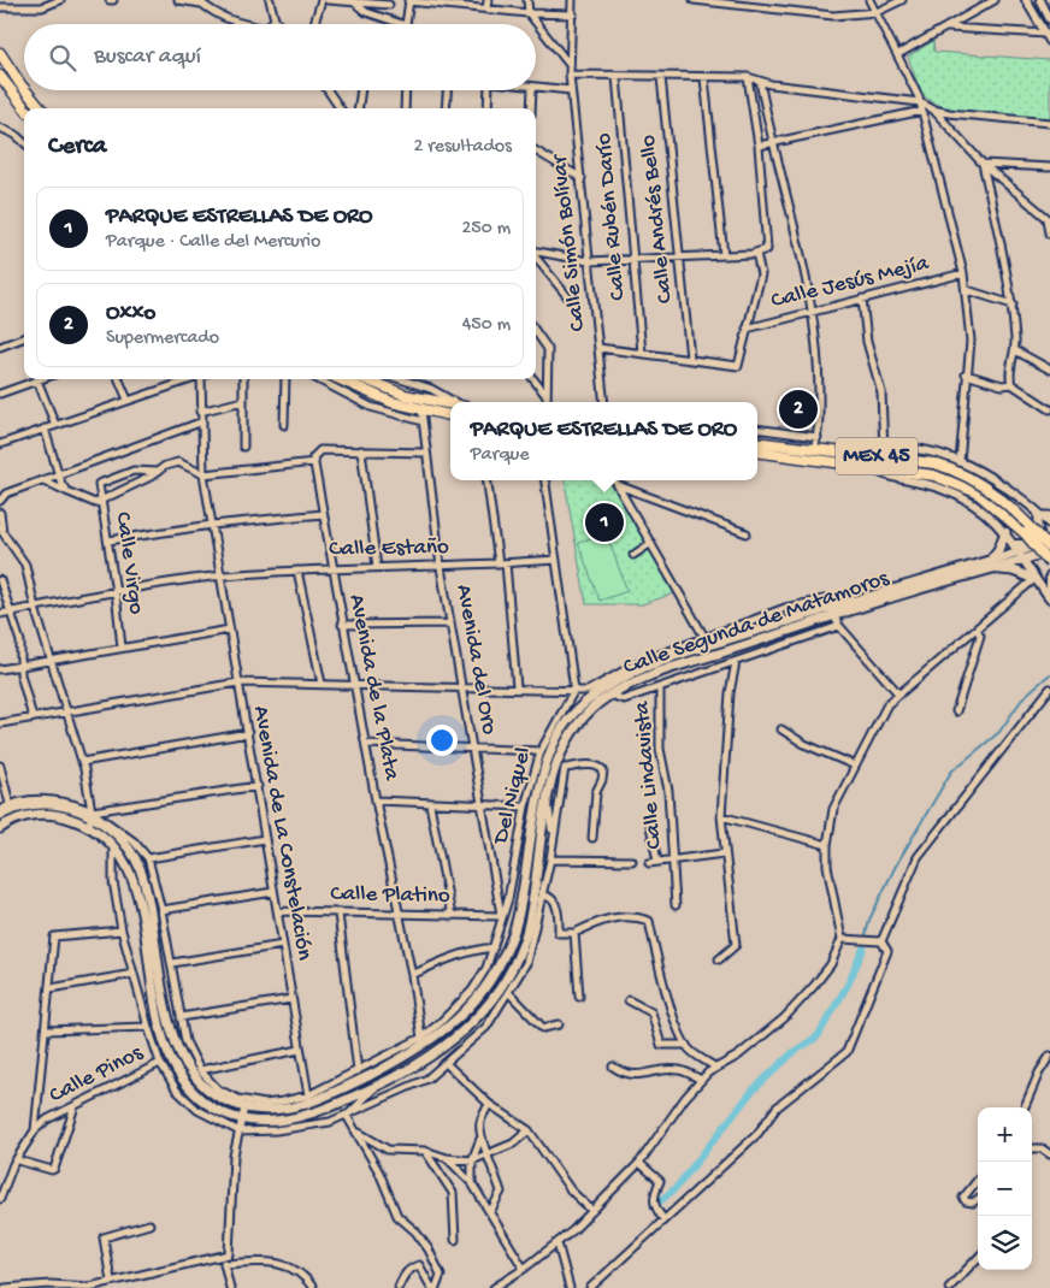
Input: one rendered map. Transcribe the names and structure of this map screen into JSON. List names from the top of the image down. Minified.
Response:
{"streets":{"main road":["MEX 45","Calle Segunda de Matamoros"],"street":["Calle Rubén Darío","Calle Andrés Bello","Calle Simón Bolívar","Calle Jesús Mejía","Calle Estaño","Calle Virgo","Avenida del Oro","Avenida de la Plata","Calle Lindavista","Del Niquel","Avenida de La Constelación","Calle Platino","Calle Pinos"]},"crossings":[["Calle Estaño","Calle Virgo"],["Calle Estaño","Avenida del Oro"],["Calle Estaño","Avenida de la Plata"],["Calle Estaño","Avenida de La Constelación"],["Avenida del Oro","Del Niquel"],["Avenida del Oro","Calle Platino"],["Avenida de la Plata","Del Niquel"],["Avenida de la Plata","Calle Platino"],["Del Niquel","Avenida de La Constelación"],["Del Niquel","Calle Platino"],["Avenida de La Constelación","Calle Platino"]],"page":{"search":"Buscar aquí","heading":["Cerca","2 resultados"],"list":[{"mark":"1","name":"PARQUE ESTRELLAS DE ORO","note":"Parque · Calle del Mercurio","value":"250 m"},{"mark":"2","name":"Oxxo","note":"Supermercado","value":"450 m"}],"pins":["2","1"],"popup":["PARQUE ESTRELLAS DE ORO","Parque"],"map_buttons":["+","−"]}}
